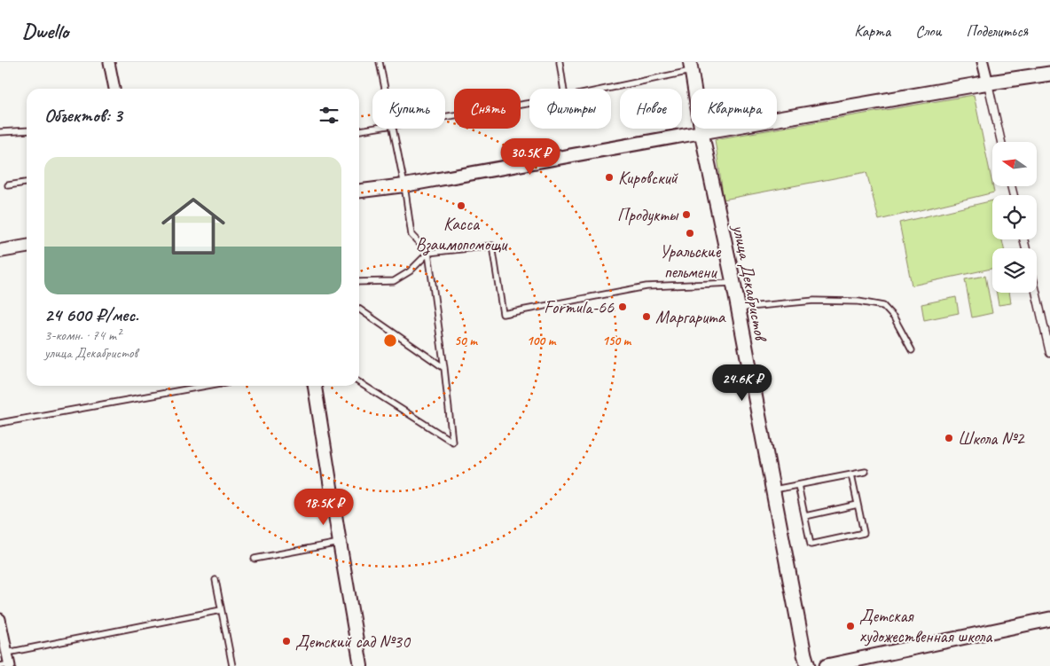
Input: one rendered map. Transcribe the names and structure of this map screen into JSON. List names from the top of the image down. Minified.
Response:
{"streets":{"main road":["улица Декабристов"]},"places":["Кировский","Касса Взаимопомощи","Продукты","Уральские пельмени","Formula-66","Маргарита","Школа №2","Детская художественная школа","Детский сад №30"],"north":"left","page":{"header":"Dwello","nav":["Карта","Слои","Поделиться"],"chip":["Купить","Снять","Фильтры","Новое","Квартира"],"heading":"Объектов: 3","price":["30.5K ₽","24.6K ₽","18.5K ₽"],"list":[{"name":"24 600 ₽/мес.","note":"3-комн. · 74 m² · улица Декабристов"}]},"rings":["50 m","100 m","150 m"]}
